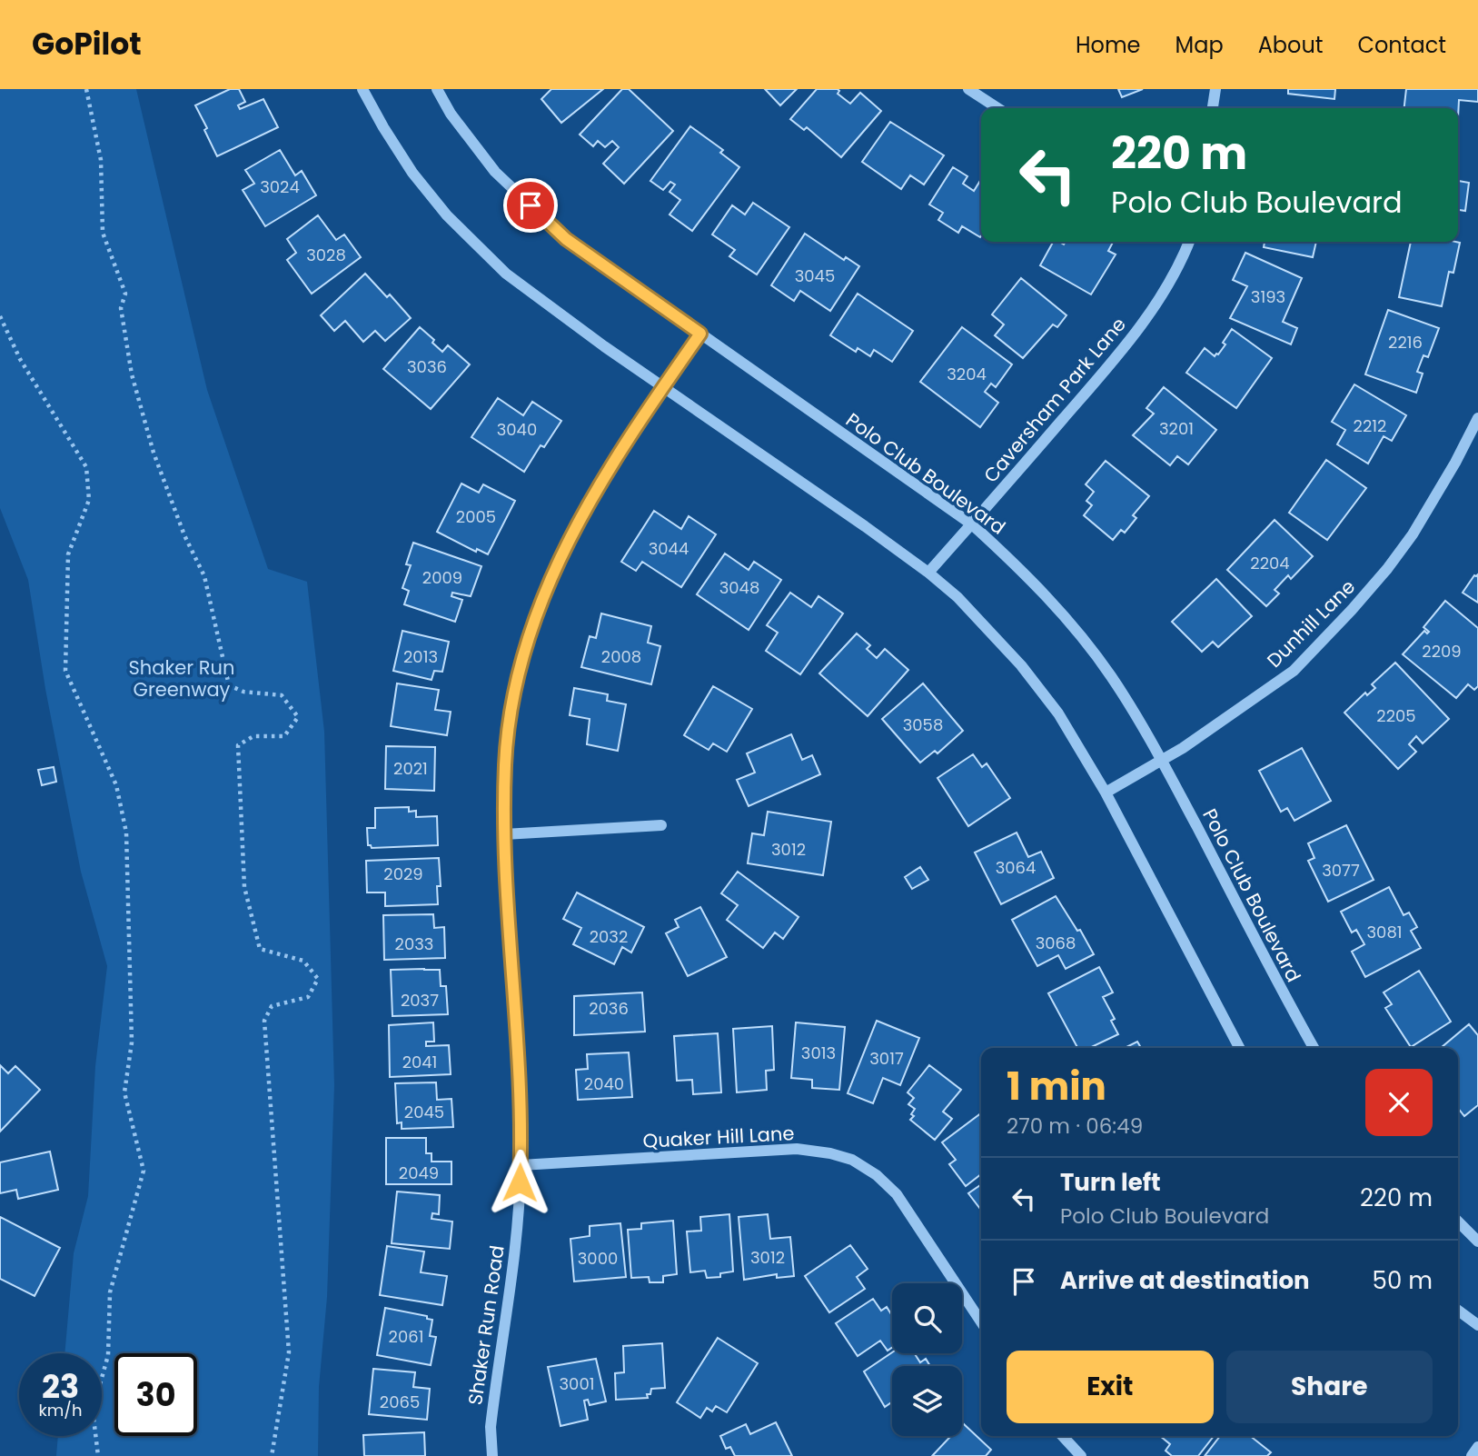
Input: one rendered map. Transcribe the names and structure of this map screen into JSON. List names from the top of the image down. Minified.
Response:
{"streets":{"street":["Caversham Park Lane","Polo Club Boulevard","Dunhill Lane","Quaker Hill Lane","Shaker Run Road"]},"crossings":[["Caversham Park Lane","Polo Club Boulevard"],["Polo Club Boulevard","Dunhill Lane"],["Polo Club Boulevard","Shaker Run Road"],["Quaker Hill Lane","Shaker Run Road"]],"parks":["Shaker Run Greenway"],"house_numbers":["3024","3028","3045","3193","2216","3036","3204","2212","3201","3040","2005","3044","2204","2009","3048","2209","2013","2008","2205","3058","2021","3012","3064","3077","2029","3081","2032","3068","2033","2037","2036","3013","3017","2041","2040","2045","2049","3012","3000","2061","3001","2065"],"page":{"header":"GoPilot","nav":["Home","Map","About","Contact"],"turn":["220 m","Polo Club Boulevard"],"heading":["1 min","270 m · 06:49"],"list":[{"name":"Turn left","note":"Polo Club Boulevard","value":"220 m"},{"name":"Arrive at destination","value":"50 m"}],"buttons":["Exit","Share"],"speed":"23 km/h","limit":"30"}}
